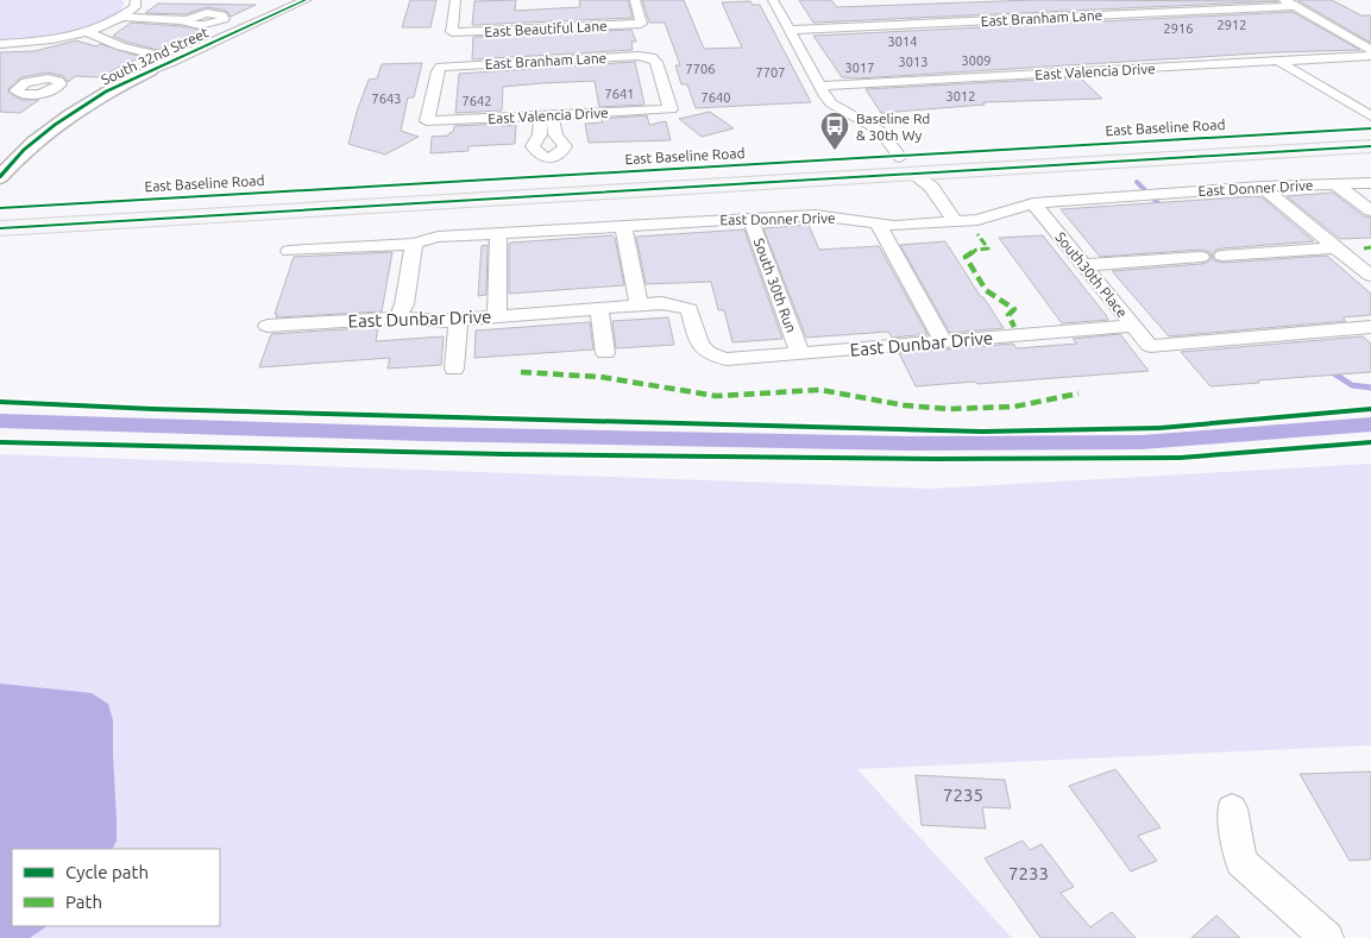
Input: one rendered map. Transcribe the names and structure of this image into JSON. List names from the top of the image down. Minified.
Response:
{"streets":{"main road":["East Baseline Road"],"street":["East Branham Lane","East Beautiful Lane","South 32nd Street","East Valencia Drive","East Donner Drive","South30th Place","South 30th Run","East Dunbar Drive"]},"crossings":[["East Branham Lane","East Valencia Drive"],["East Donner Drive","South30th Place"],["East Donner Drive","South 30th Run"],["South30th Place","East Dunbar Drive"],["South 30th Run","East Dunbar Drive"]],"places":{"bus stop":["Baseline Rd & 30th Wy"]},"house_numbers":["2912","2916","3014","3009","3013","3017","7706","7707","7641","3012","7640","7643","7642","7235","7233"],"legend":["Cycle path","Path"]}
